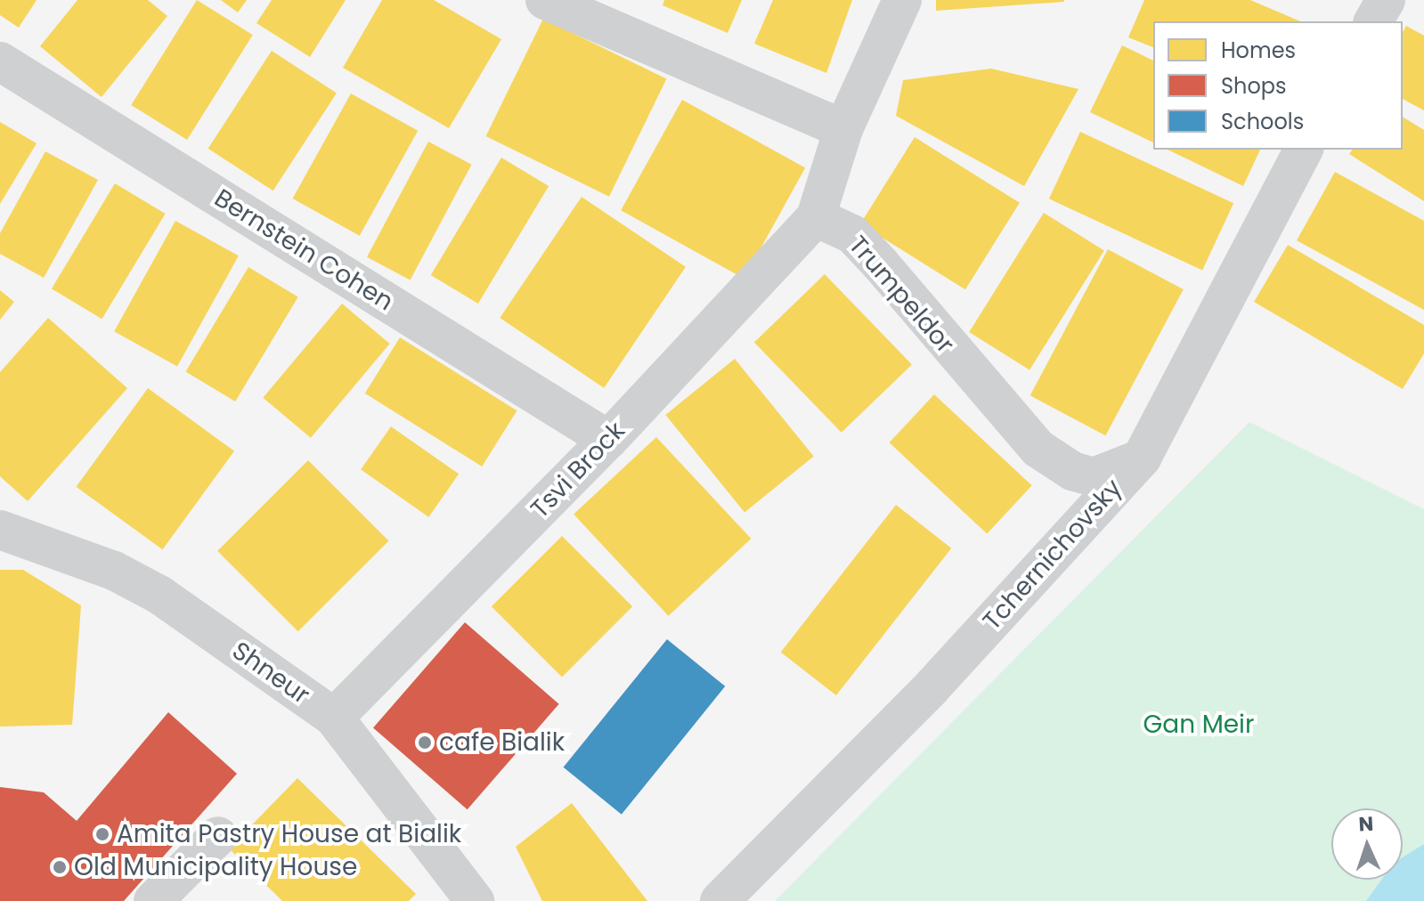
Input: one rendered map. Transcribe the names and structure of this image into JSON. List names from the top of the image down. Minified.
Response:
{"streets":{"street":["Bernstein Cohen","Trumpeldor","Tsvi Brock","Tchernichovsky","Shneur"]},"crossings":[["Bernstein Cohen","Tsvi Brock"],["Trumpeldor","Tsvi Brock"],["Trumpeldor","Tchernichovsky"],["Tsvi Brock","Shneur"]],"parks":["Gan Meir"],"places":["cafe Bialik","Amita Pastry House at Bialik","Old Municipality House"],"legend":["Homes","Shops","Schools"],"north":"top"}
